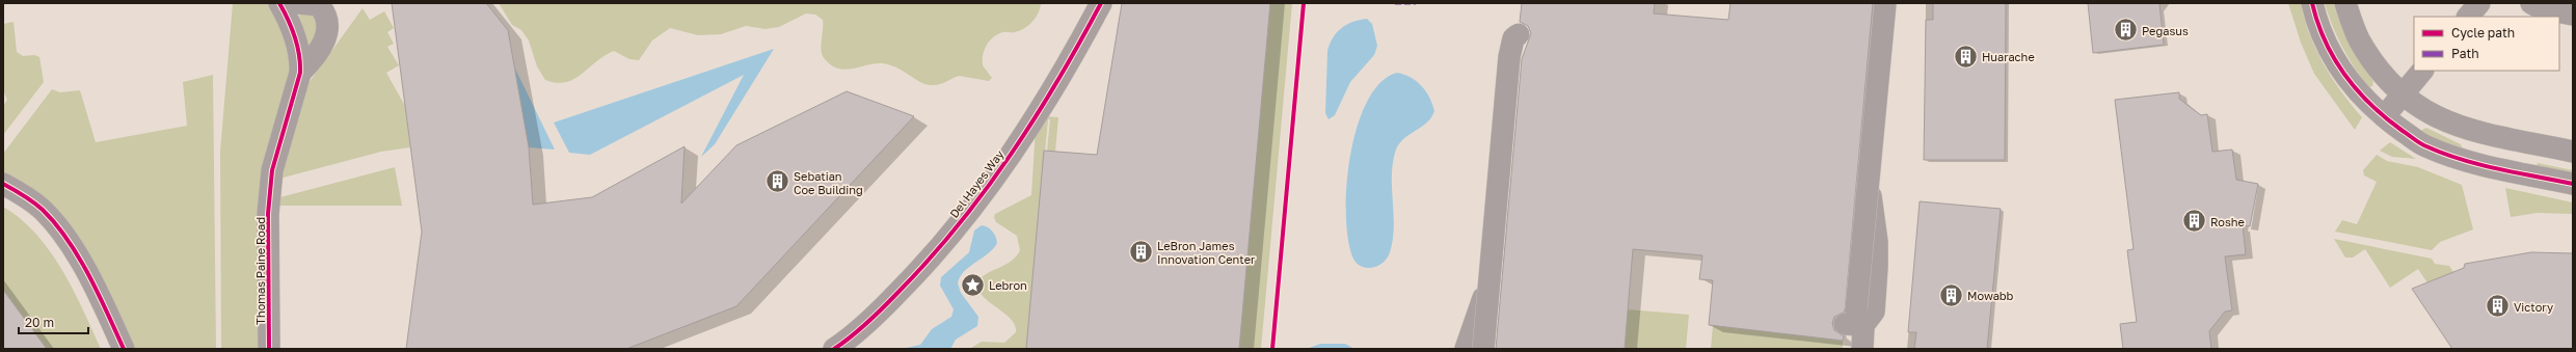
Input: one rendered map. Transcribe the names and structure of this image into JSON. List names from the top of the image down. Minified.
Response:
{"streets":{"street":["Del Hayes Way","Thomas Paine Road"]},"places":{"building":["Pegasus","Huarache","Sebatian Coe Building","Roshe","LeBron James Innovation Center","Mowabb","Victory"],"place":["Lebron"]},"legend":["Cycle path","Path"],"scale_bar":"20 m"}
